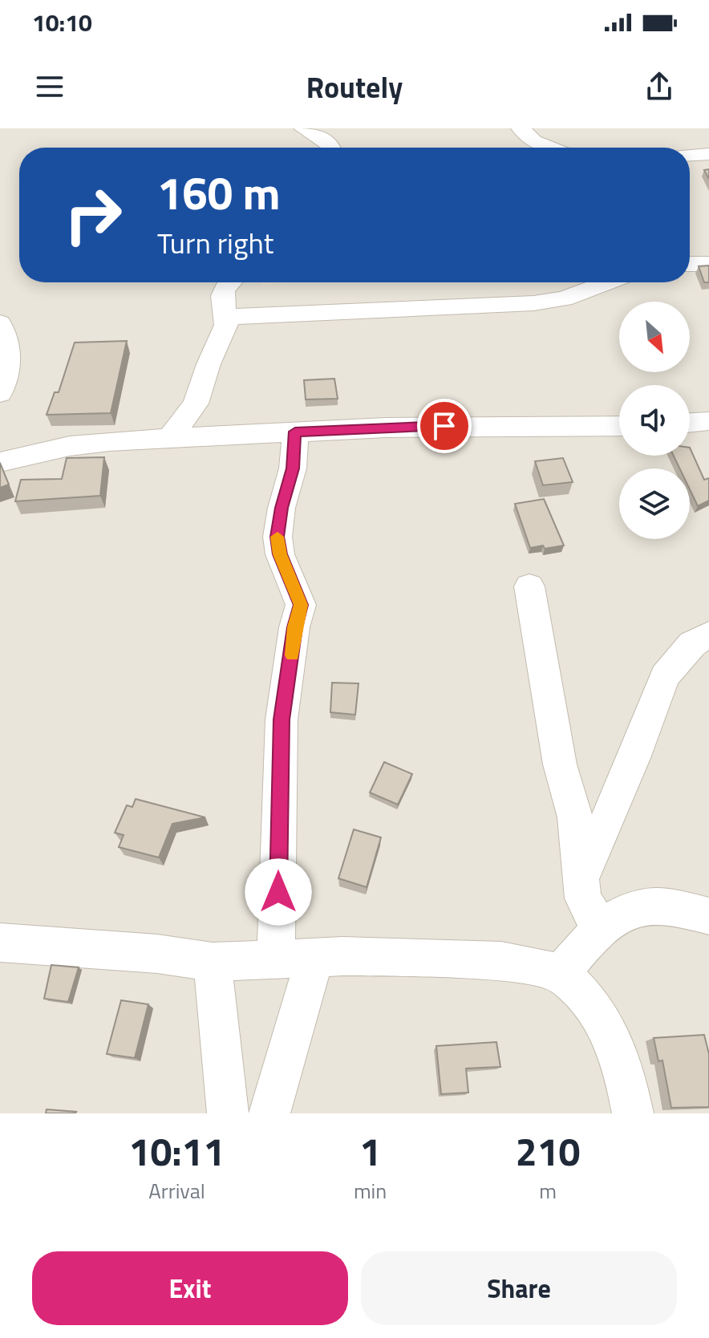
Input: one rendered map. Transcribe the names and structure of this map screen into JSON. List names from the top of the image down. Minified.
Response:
{"north":"bottom right","page":{"status":"10:10","header":"Routely","turn":["160 m","Turn right"],"eta":["10:11","Arrival","1","min","210","m"],"buttons":["Exit","Share"]}}
